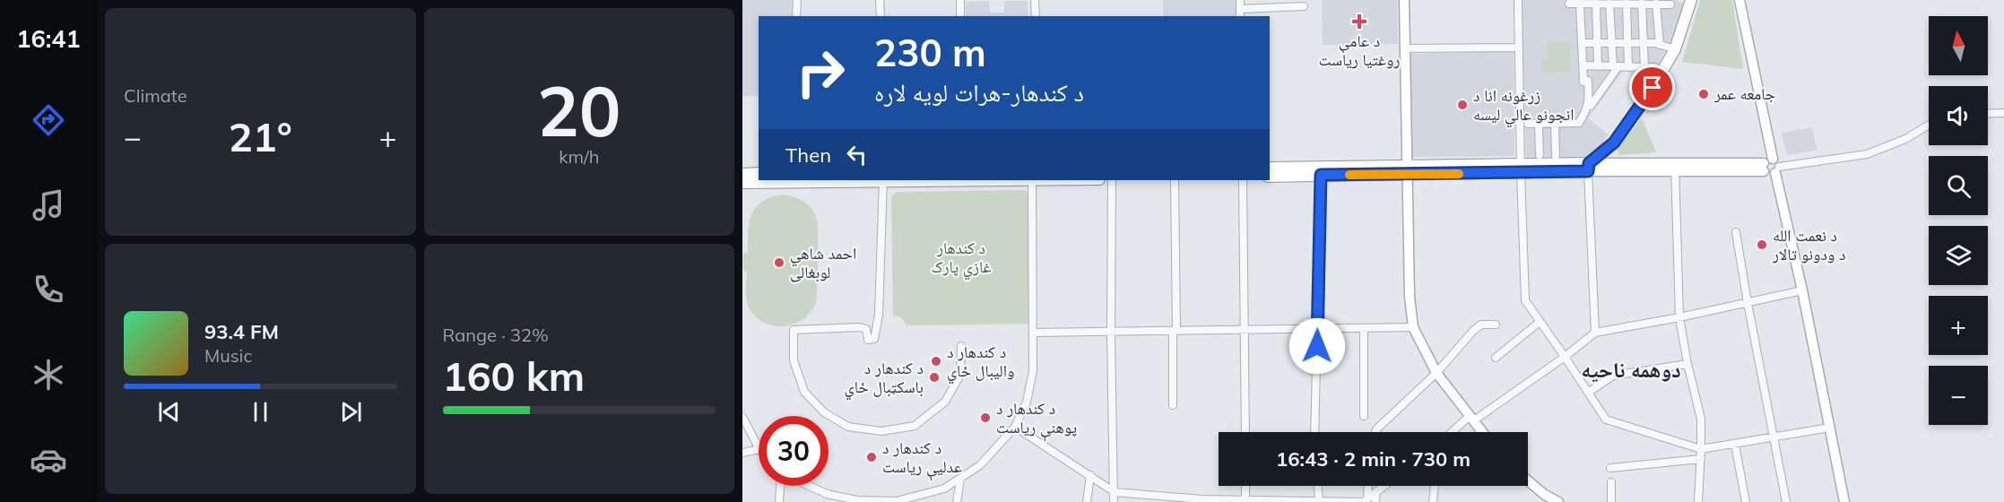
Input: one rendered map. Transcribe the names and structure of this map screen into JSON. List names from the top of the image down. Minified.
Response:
{"districts":["دوهمه ناحیه"],"parks":["د کندهار غازي پارک"],"places":{"health":["د عامې روغتیا ریاست"],"other":["جامعه عمر","زرغونه انا د انجونو عالي لیسه","د نعمت الله د ودونو تالار","احمد شاهي لوبغالی","د کندهار د واليبال ځاي","د کندهار د باسکټبال ځاي","د کندهار د پوهنې رياست","د کندهار د عدلیې رياست"]},"north":"top","page":{"tabs":"16:41","tile":["Climate",["20","km/h"],["Range · 32%","160 km"]],"map_buttons":["+","−"],"turn":["230 m","د کندهار-هرات لويه لاره"],"heat":["−","21°","+"],"then":"Then","song":["93.4 FM","Music"],"limit":"30","trip":"16:43 · 2 min · 730 m"}}
